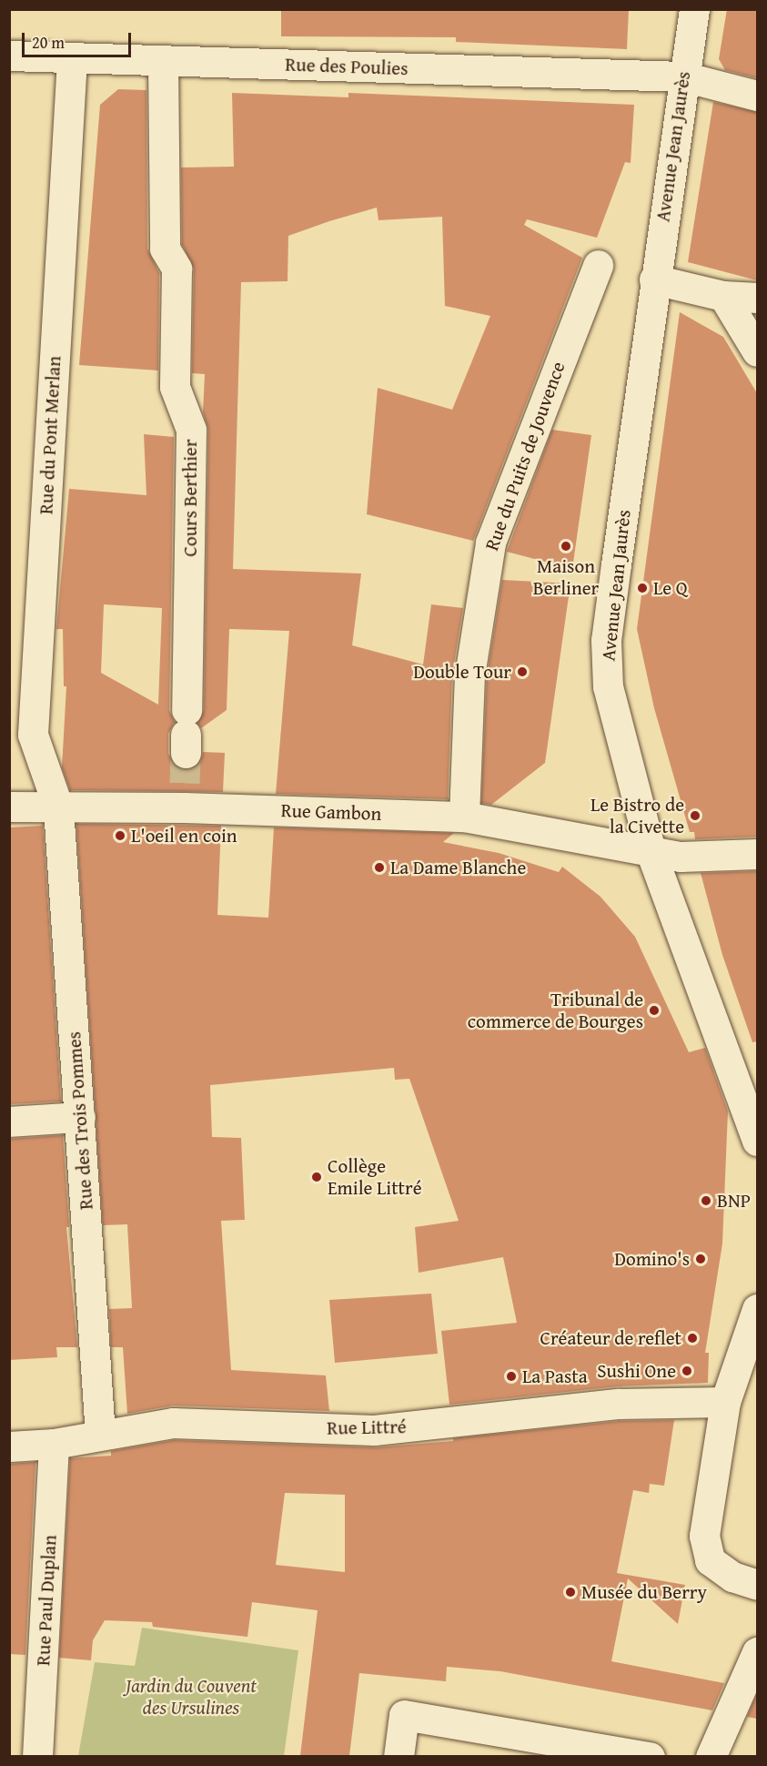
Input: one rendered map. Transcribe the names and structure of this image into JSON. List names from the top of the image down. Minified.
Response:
{"streets":{"street":["Rue des Poulies","Avenue Jean Jaurès","Rue du Pont Merlan","Rue du Puits de Jouvence","Cours Berthier","Rue Gambon","Rue des Trois Pommes","Rue Littré","Rue Paul Duplan"]},"crossings":[["Rue des Poulies","Avenue Jean Jaurès"],["Rue des Poulies","Rue du Pont Merlan"],["Rue des Poulies","Cours Berthier"],["Avenue Jean Jaurès","Rue Gambon"],["Rue du Pont Merlan","Rue Gambon"],["Rue du Pont Merlan","Rue des Trois Pommes"],["Rue du Puits de Jouvence","Rue Gambon"],["Rue Gambon","Rue des Trois Pommes"],["Rue des Trois Pommes","Rue Littré"],["Rue Littré","Rue Paul Duplan"]],"parks":["Jardin du Couvent des Ursulines"],"places":["Maison Berliner","Le Q","Double Tour","Le Bistro de la Civette","L'oeil en coin","La Dame Blanche","Tribunal de commerce de Bourges","Collège Emile Littré","BNP","Domino's","Créateur de reflet","Sushi One","La Pasta","Musée du Berry"],"scale_bar":"20 m"}
